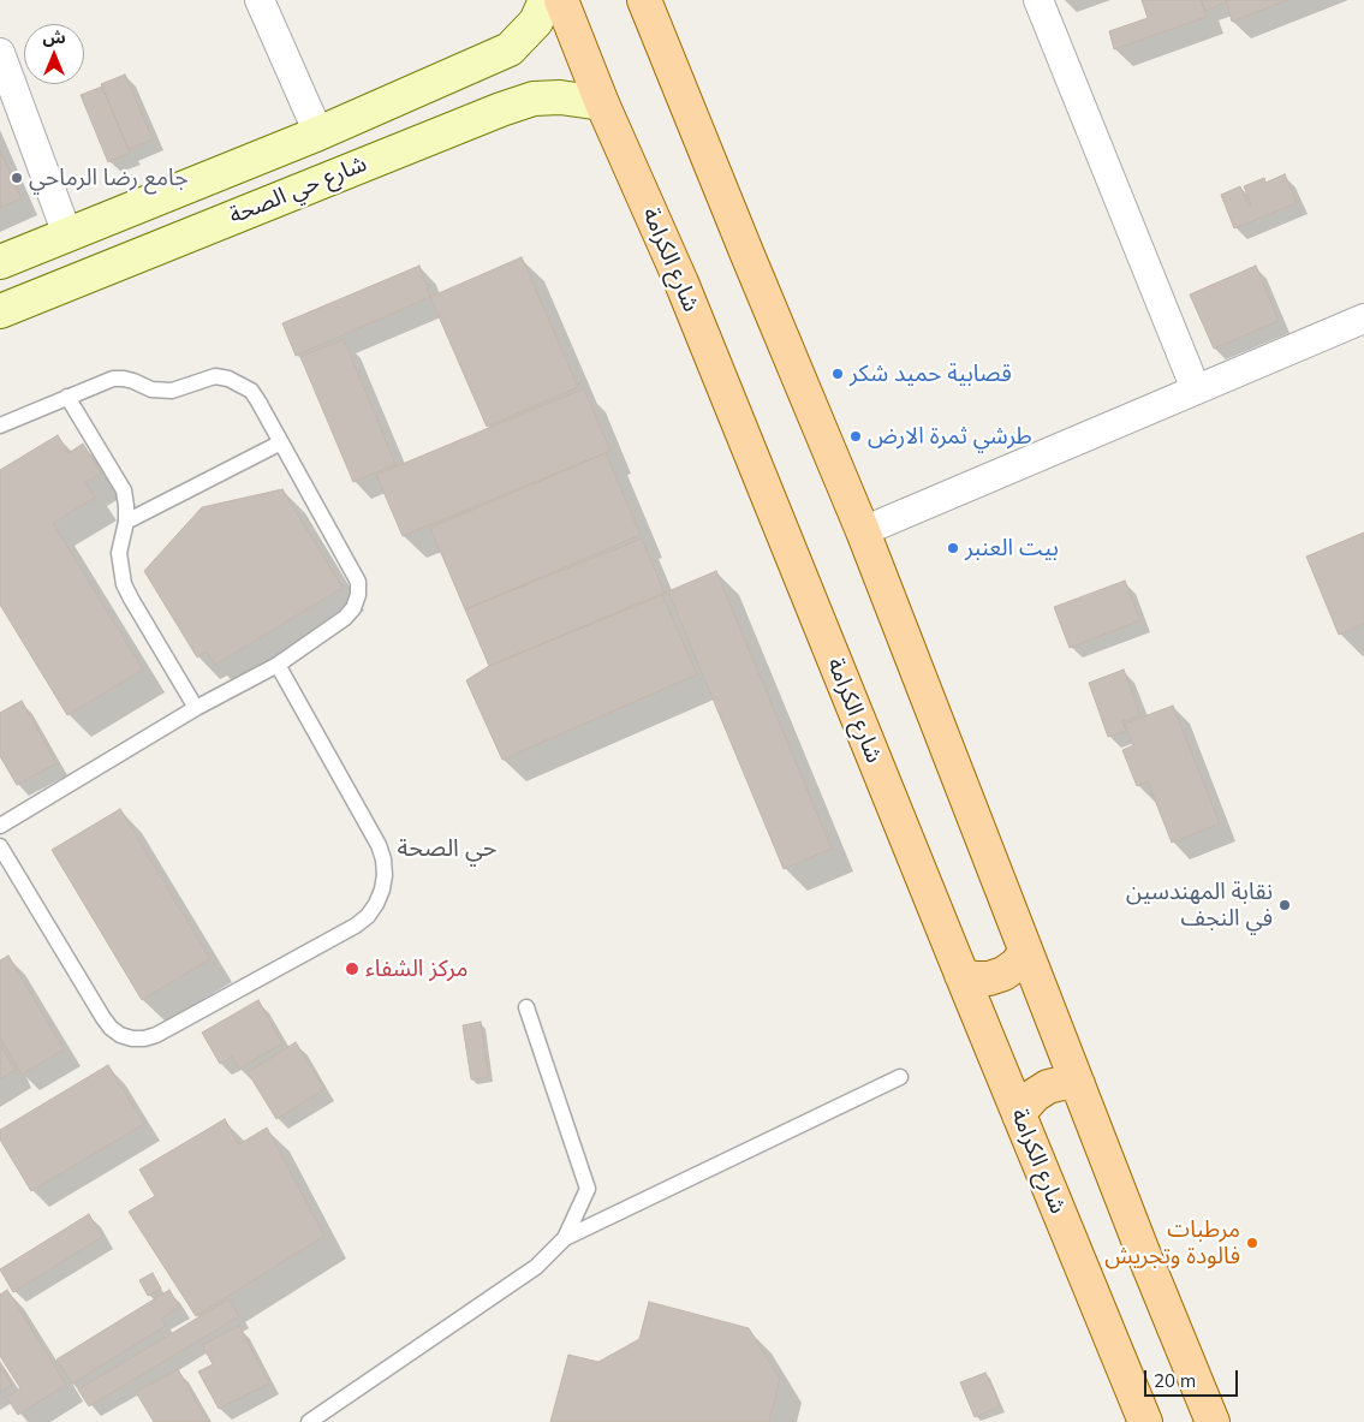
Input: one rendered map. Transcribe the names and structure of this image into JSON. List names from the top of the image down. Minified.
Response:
{"streets":{"main road":["شارع حي الصحة","شارع الكرامة"]},"crossings":[["شارع حي الصحة","شارع الكرامة"]],"districts":["حي الصحة"],"places":["جامع رضا الرماحي","قصابية حميد شكر","طرشي ثمرة الارض","بيت العنبر","نقابة المهندسين في النجف","مركز الشفاء","مرطبات فالودة وتجريش"],"scale_bar":"20 m","north":"top"}
